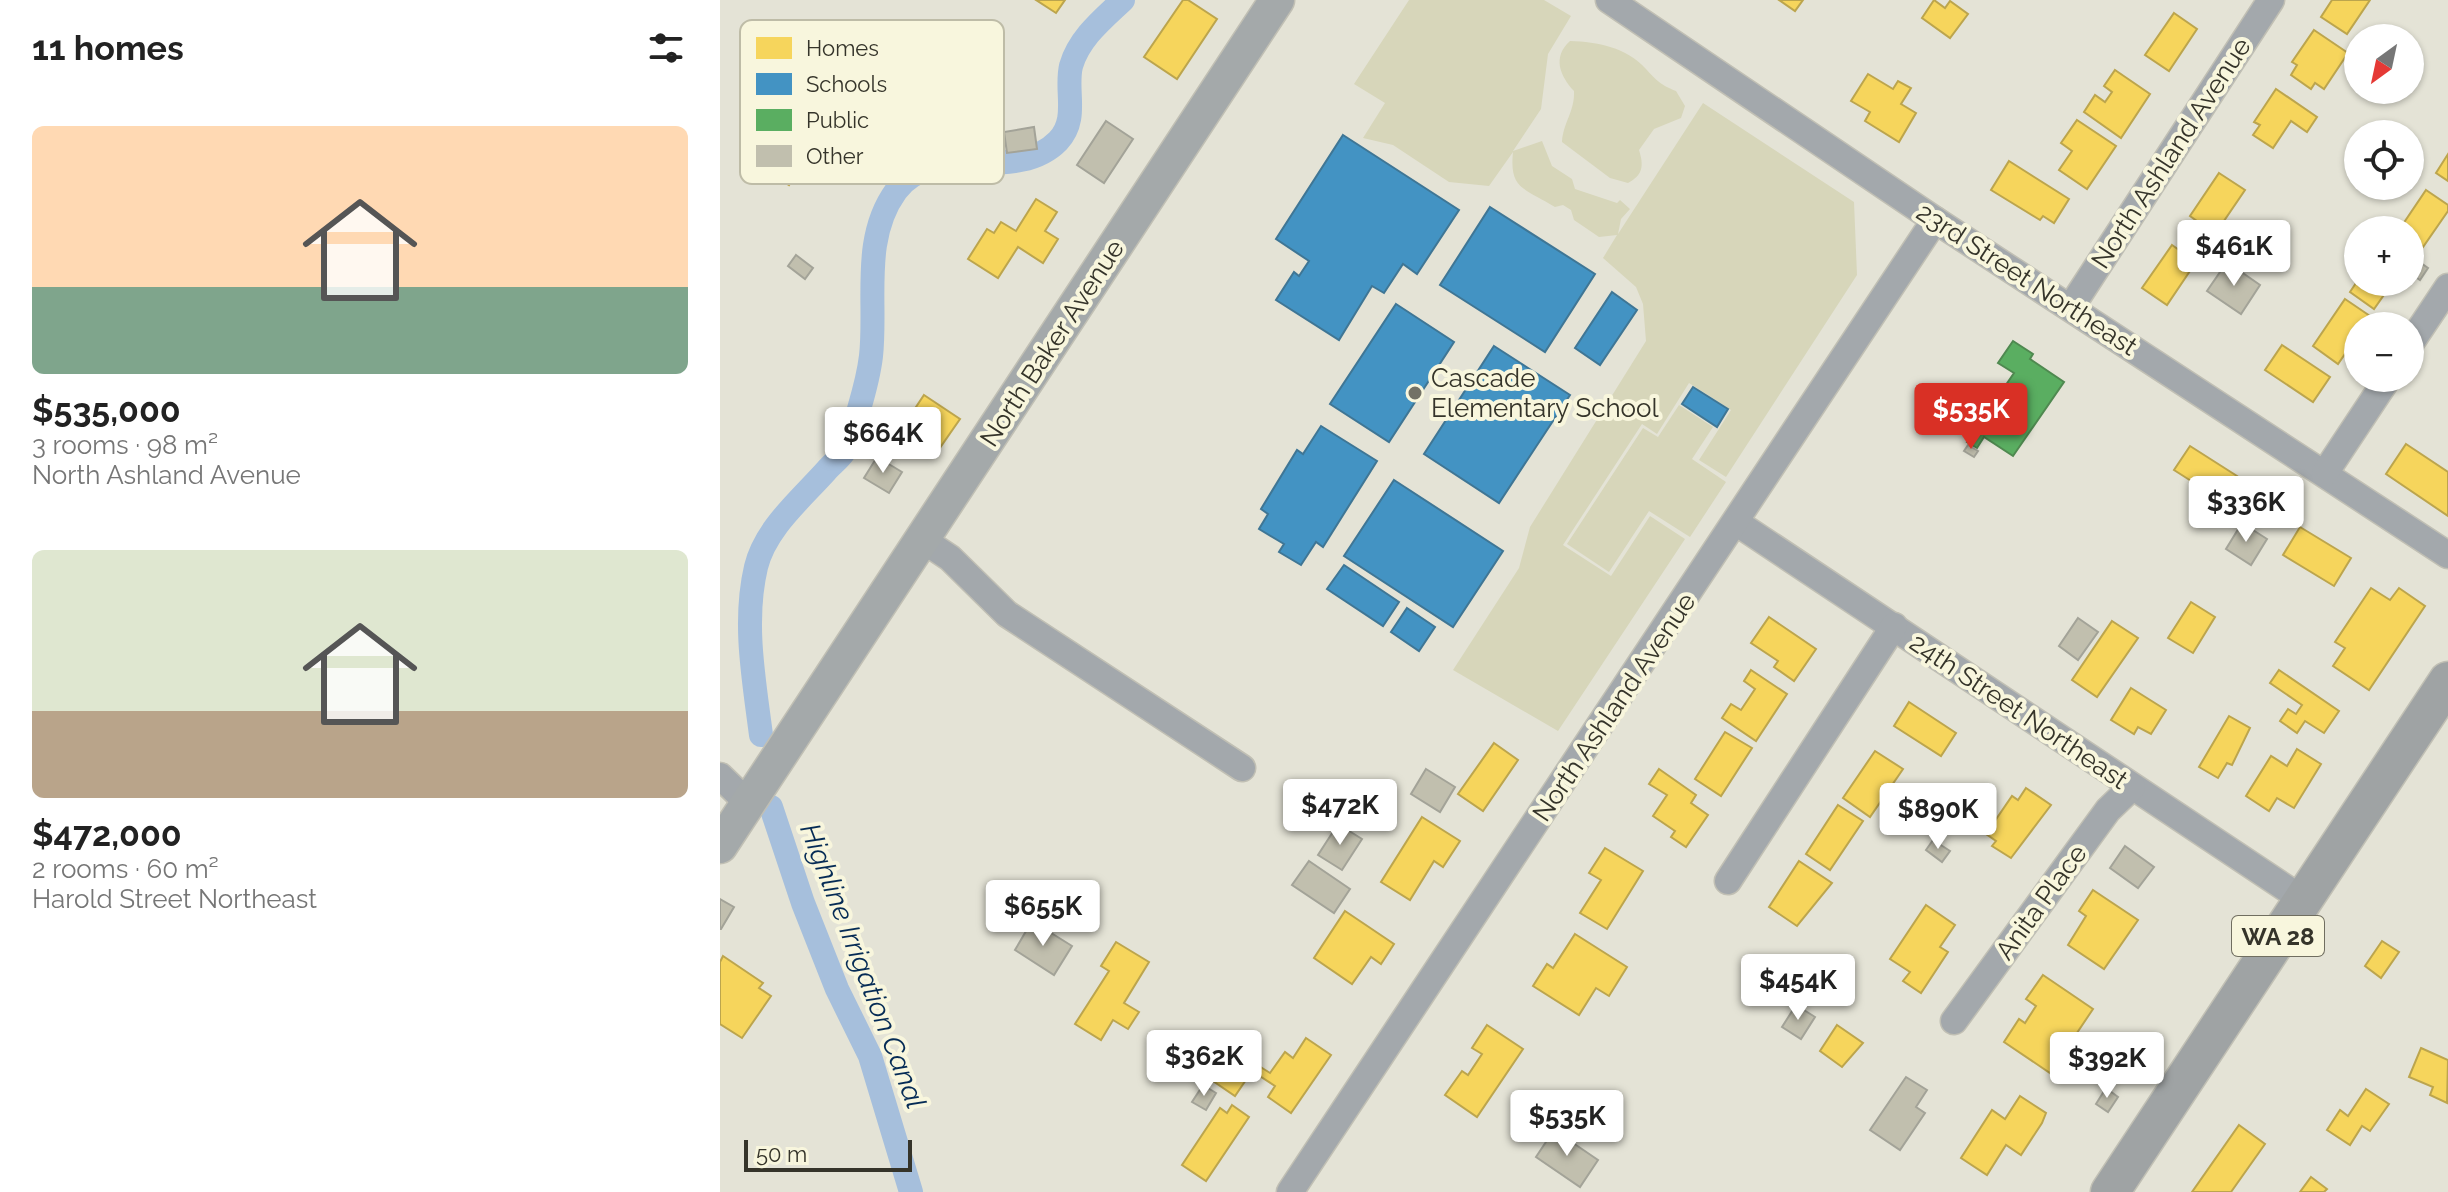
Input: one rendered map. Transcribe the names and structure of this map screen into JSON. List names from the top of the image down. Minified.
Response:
{"streets":{"highway":["WA 28"],"main road":["North Baker Avenue"],"street":["North Ashland Avenue","23rd Street Northeast","24th Street Northeast","Anita Place"]},"crossings":[["North Ashland Avenue","23rd Street Northeast"],["North Ashland Avenue","24th Street Northeast"],["24th Street Northeast","Anita Place"],["24th Street Northeast","WA 28"]],"water":["Highline Irrigation Canal"],"places":["Cascade Elementary School"],"legend":["Homes","Schools","Public","Other"],"scale_bar":"50 m","north":"bottom left","page":{"heading":"11 homes","map_buttons":["+","−"],"list":[{"name":"$535,000","note":"3 rooms · 98 m² · North Ashland Avenue"},{"name":"$472,000","note":"2 rooms · 60 m² · Harold Street Northeast"}],"price":["$461K","$535K","$664K","$336K","$472K","$890K","$655K","$454K","$362K","$392K","$535K"],"scale":"50 m"}}
